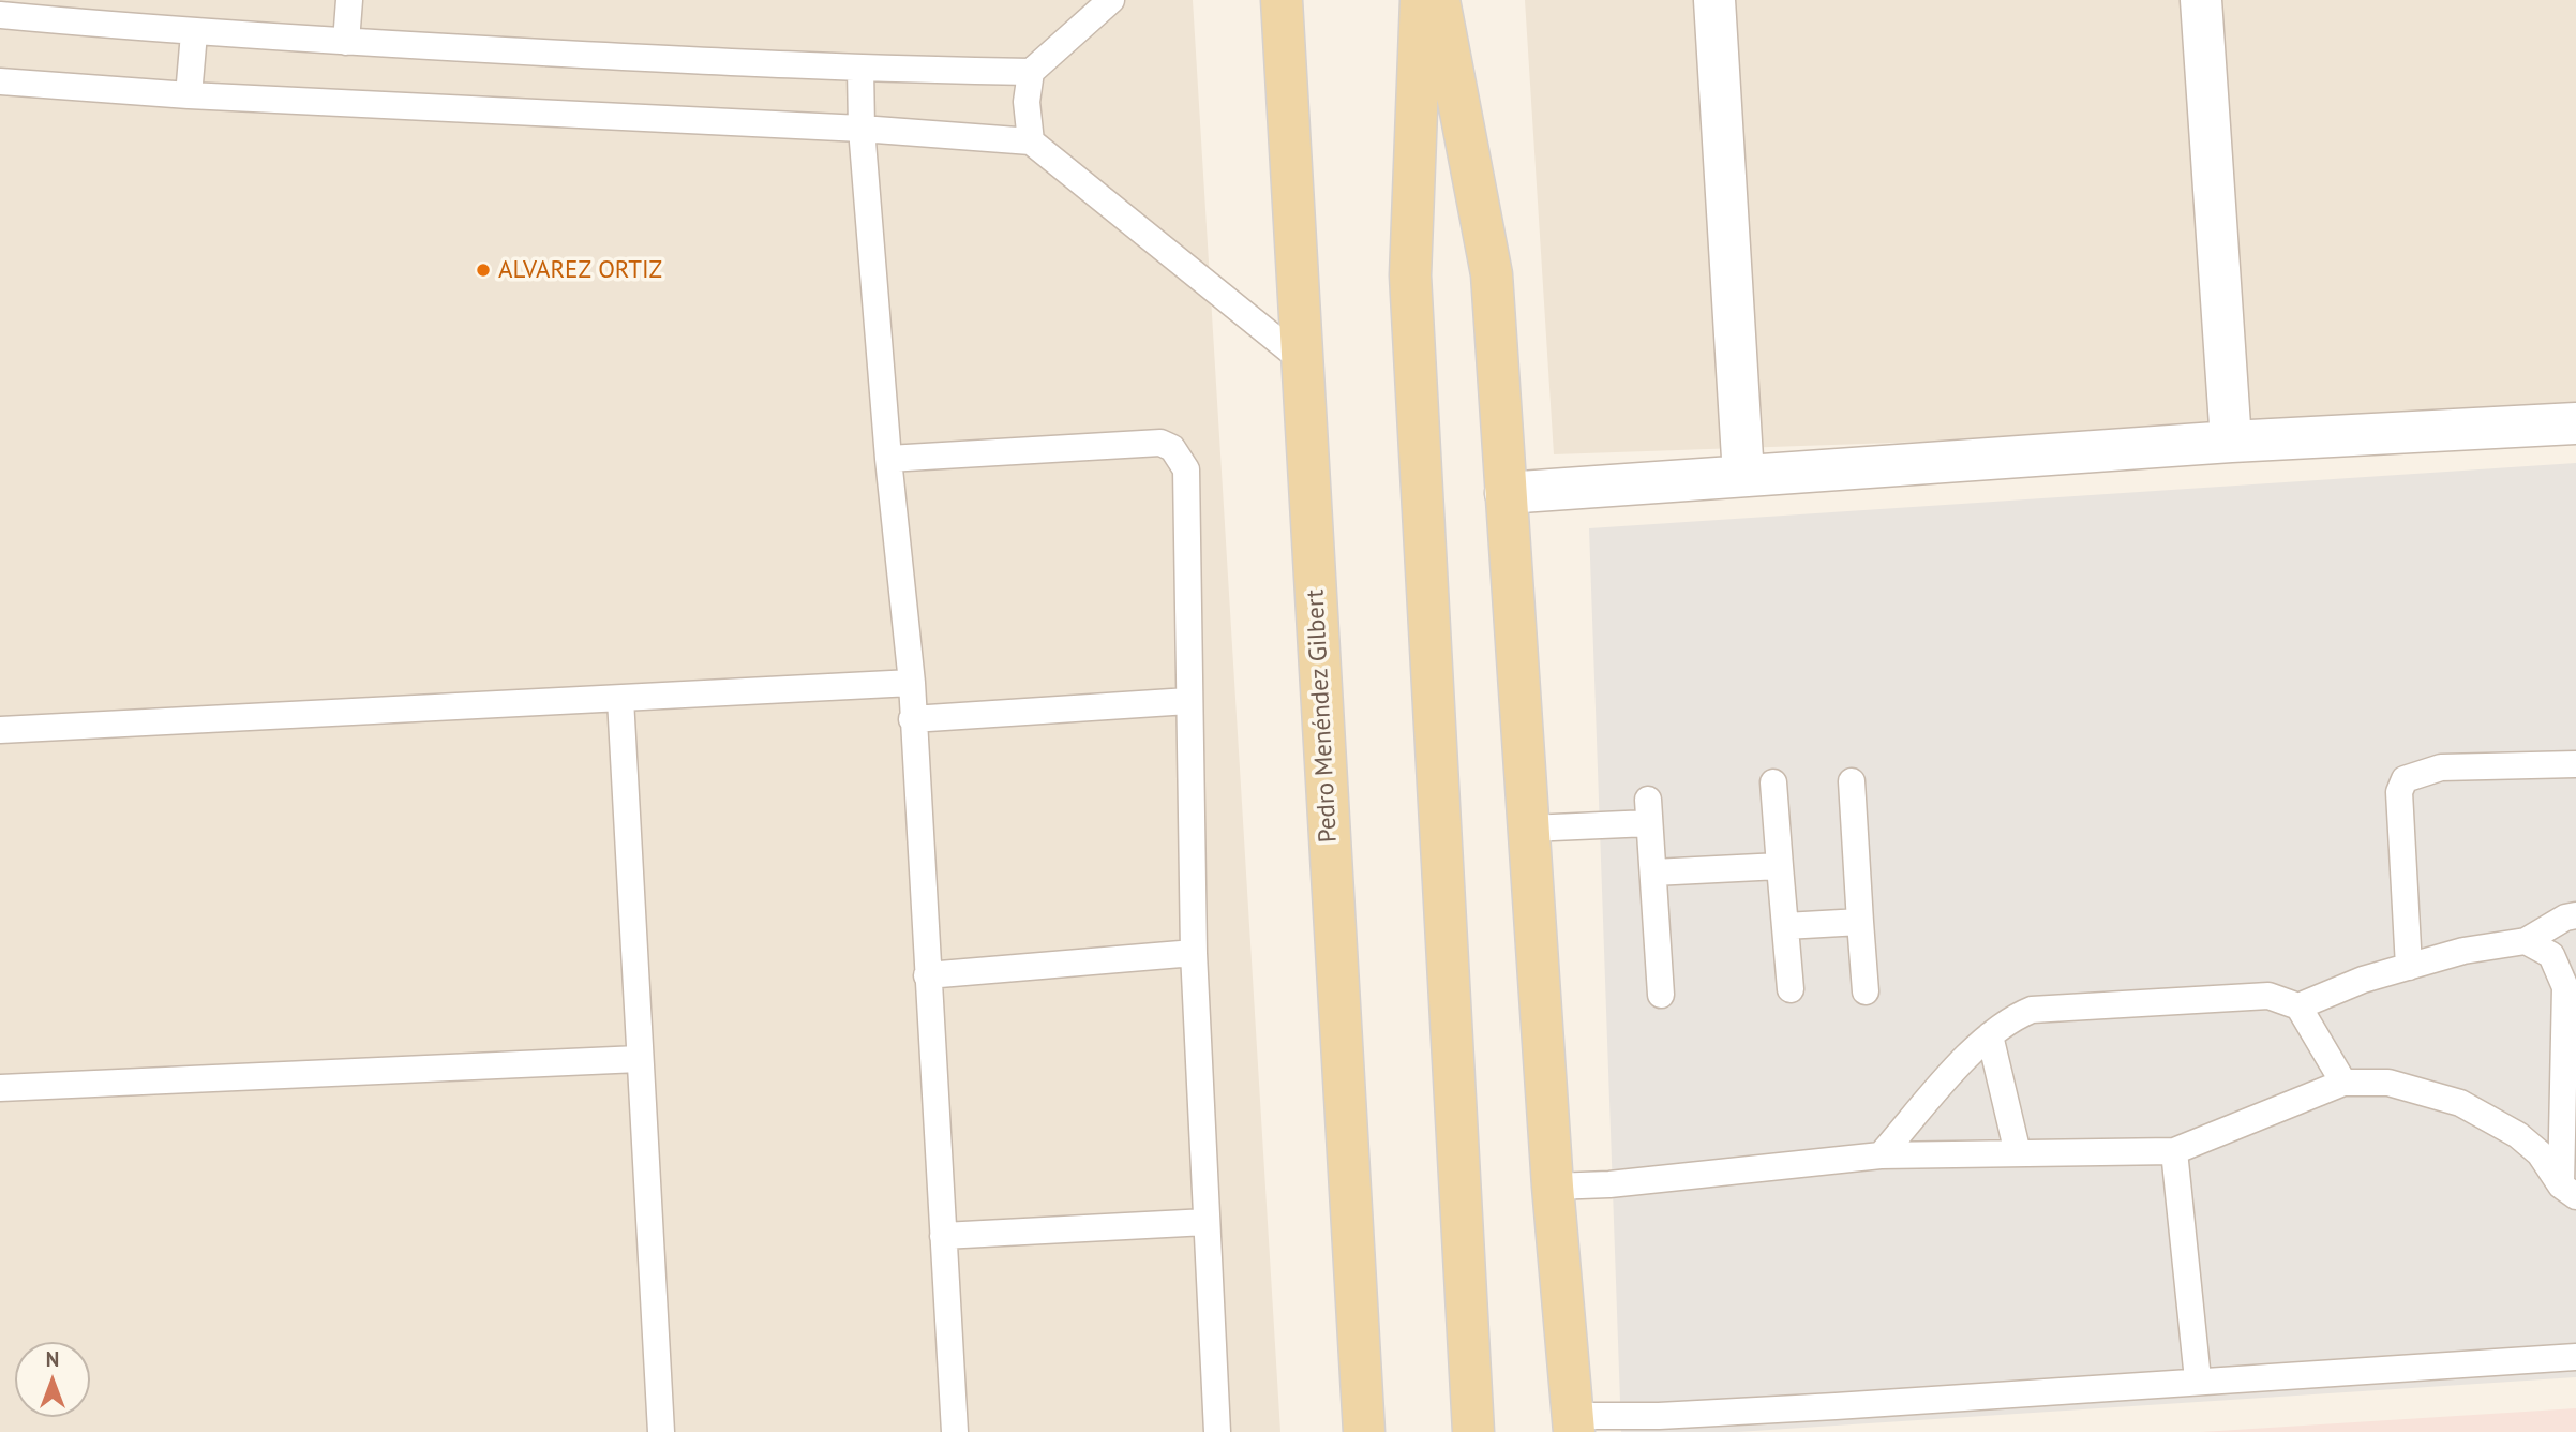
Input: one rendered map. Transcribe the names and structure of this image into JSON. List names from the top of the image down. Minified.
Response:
{"streets":{"main road":["Pedro Menéndez Gilbert"]},"places":["ALVAREZ ORTIZ"],"north":"top"}
